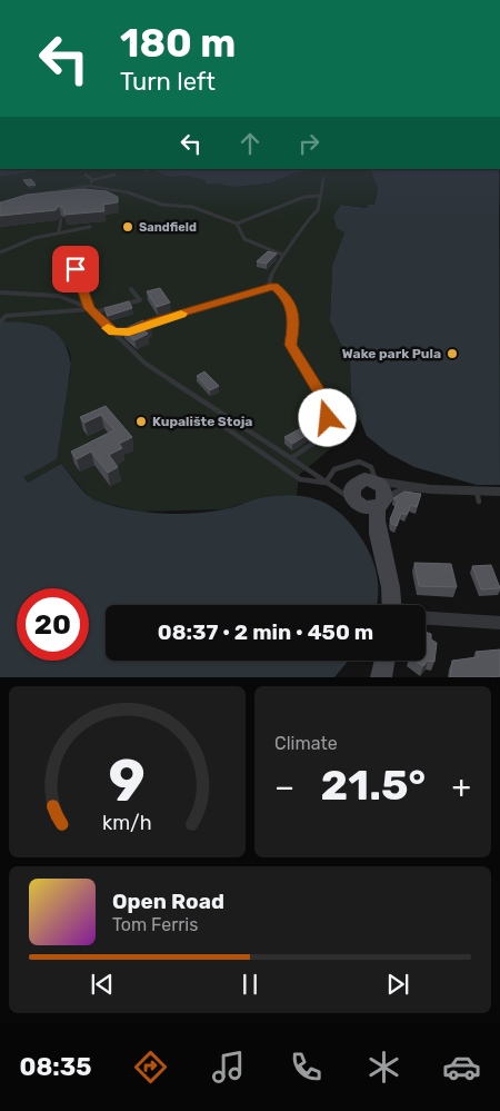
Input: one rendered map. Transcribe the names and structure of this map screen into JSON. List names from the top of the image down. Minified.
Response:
{"places":["Sandfield","Wake park Pula","Kupalište Stoja"],"page":{"turn":["180 m","Turn left"],"limit":"20","trip":"08:37 · 2 min · 450 m","tile":"Climate","heat":["−","21.5°","+"],"song":["Open Road","Tom Ferris"],"tabs":"08:35","gauge":["9","km/h"]}}
